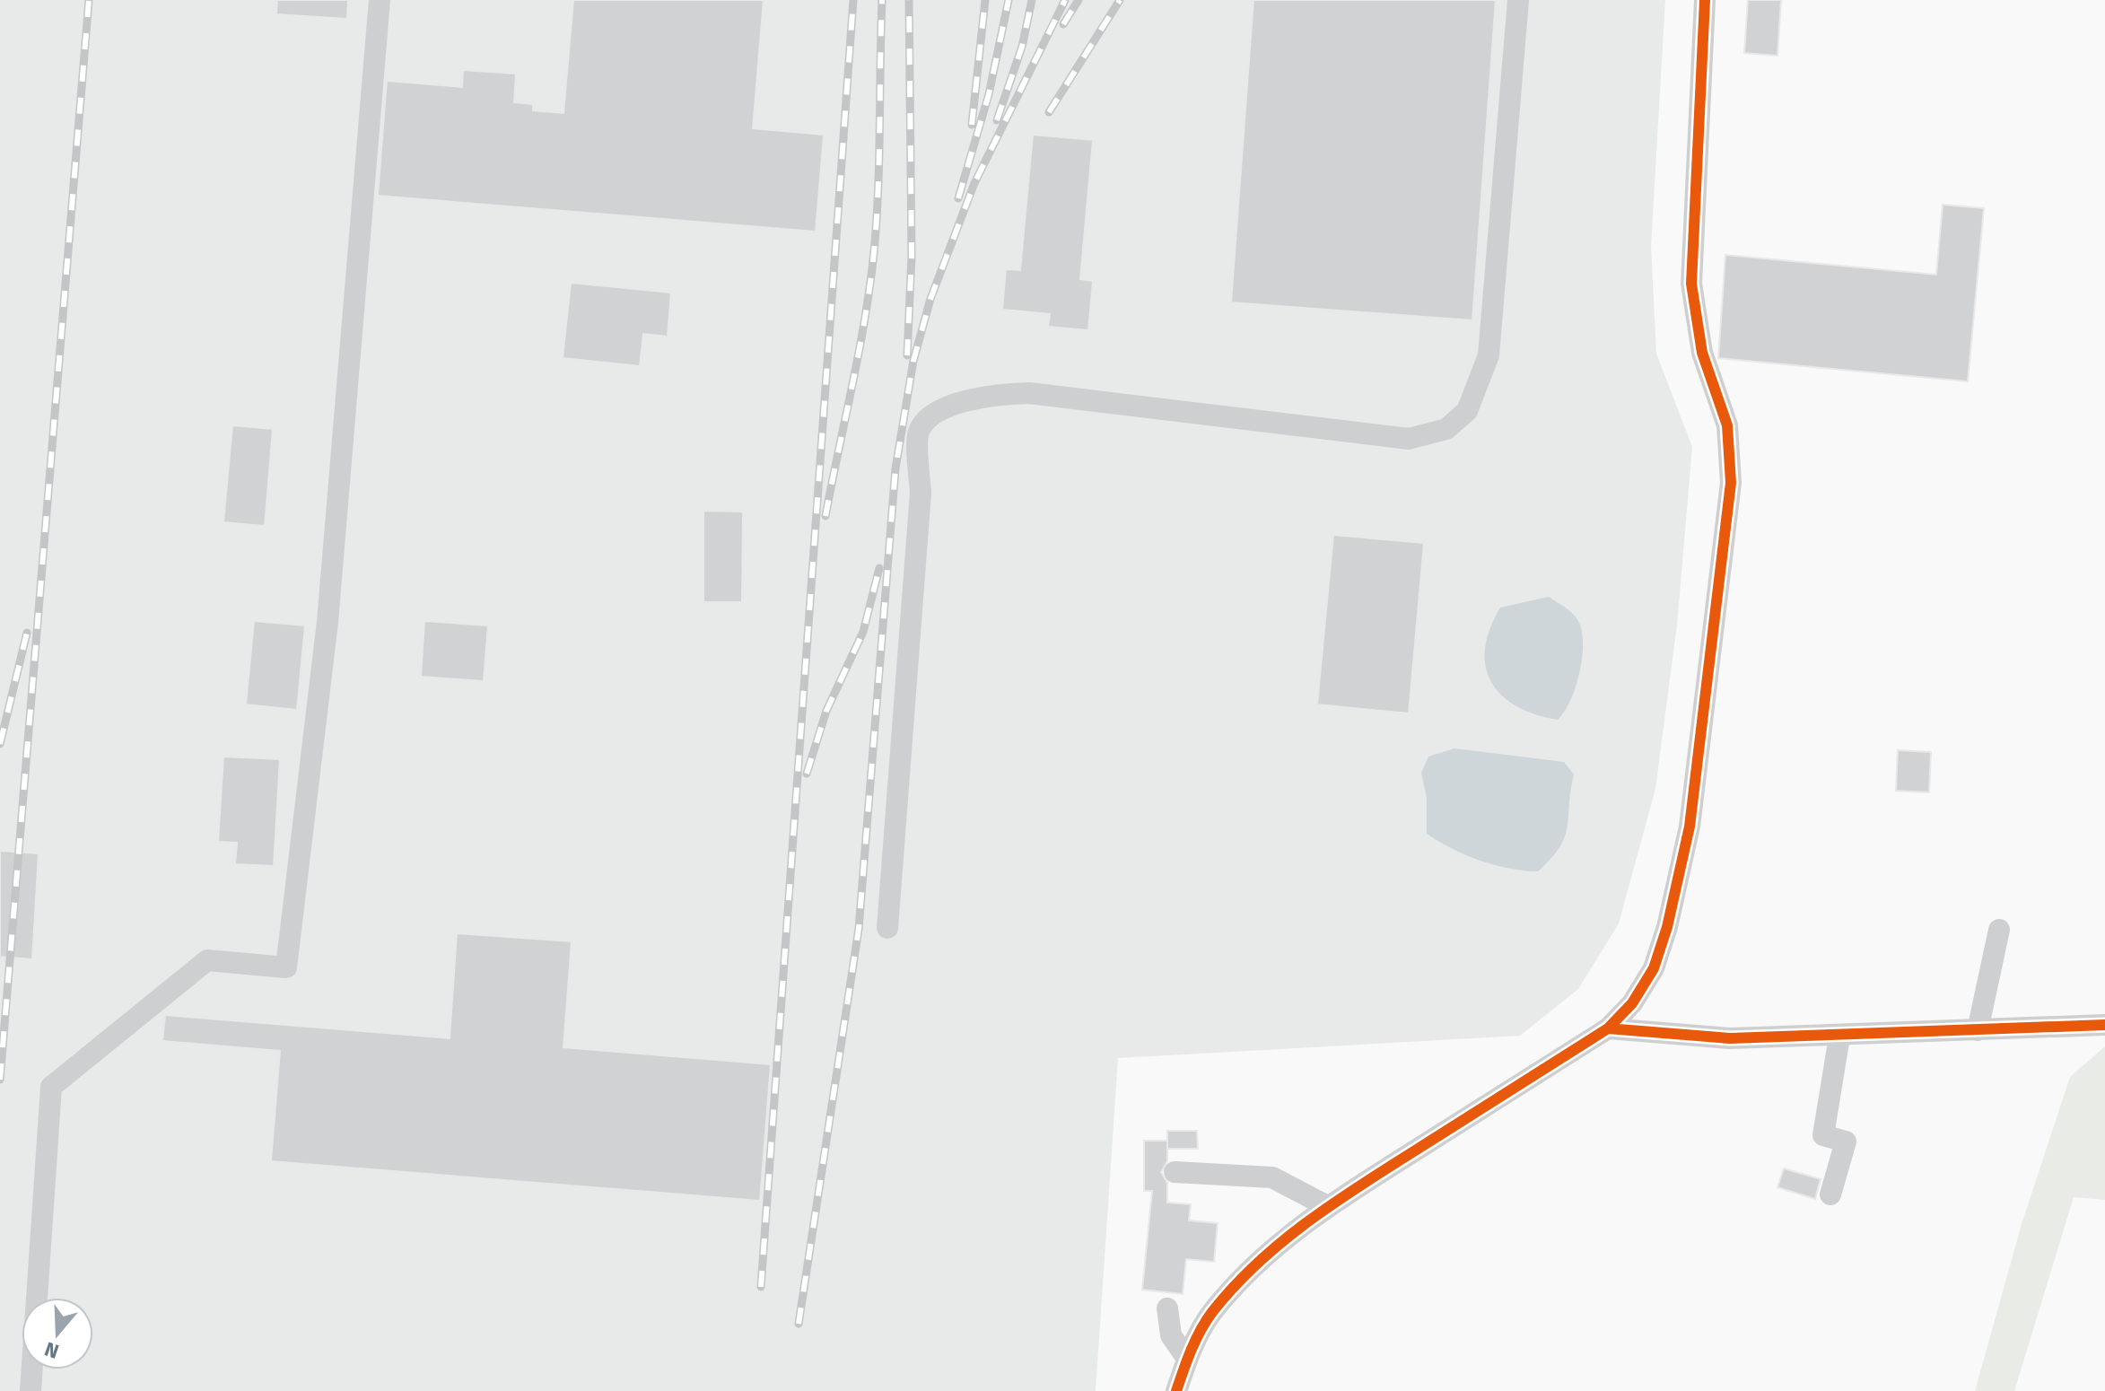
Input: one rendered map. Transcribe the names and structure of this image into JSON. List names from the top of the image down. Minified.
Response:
{"north":"bottom"}
